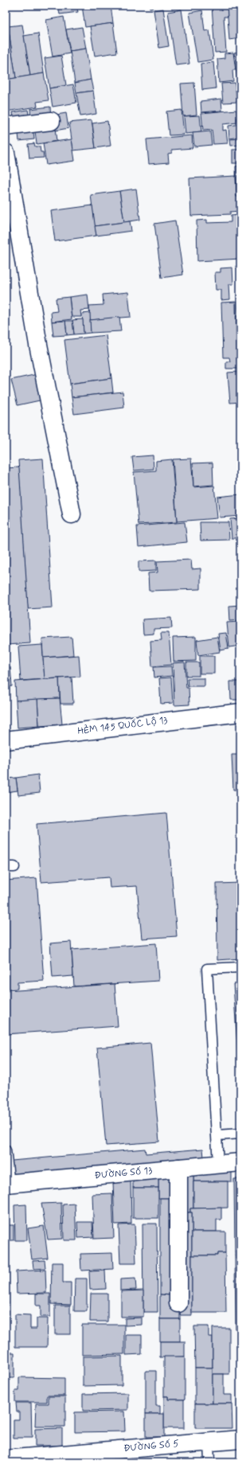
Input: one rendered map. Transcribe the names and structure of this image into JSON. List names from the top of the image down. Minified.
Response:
{"streets":{"street":["HẺM 145 QUỐC LỘ 13","ĐƯỜNG SỐ 13","ĐƯỜNG SỐ 5"]}}
